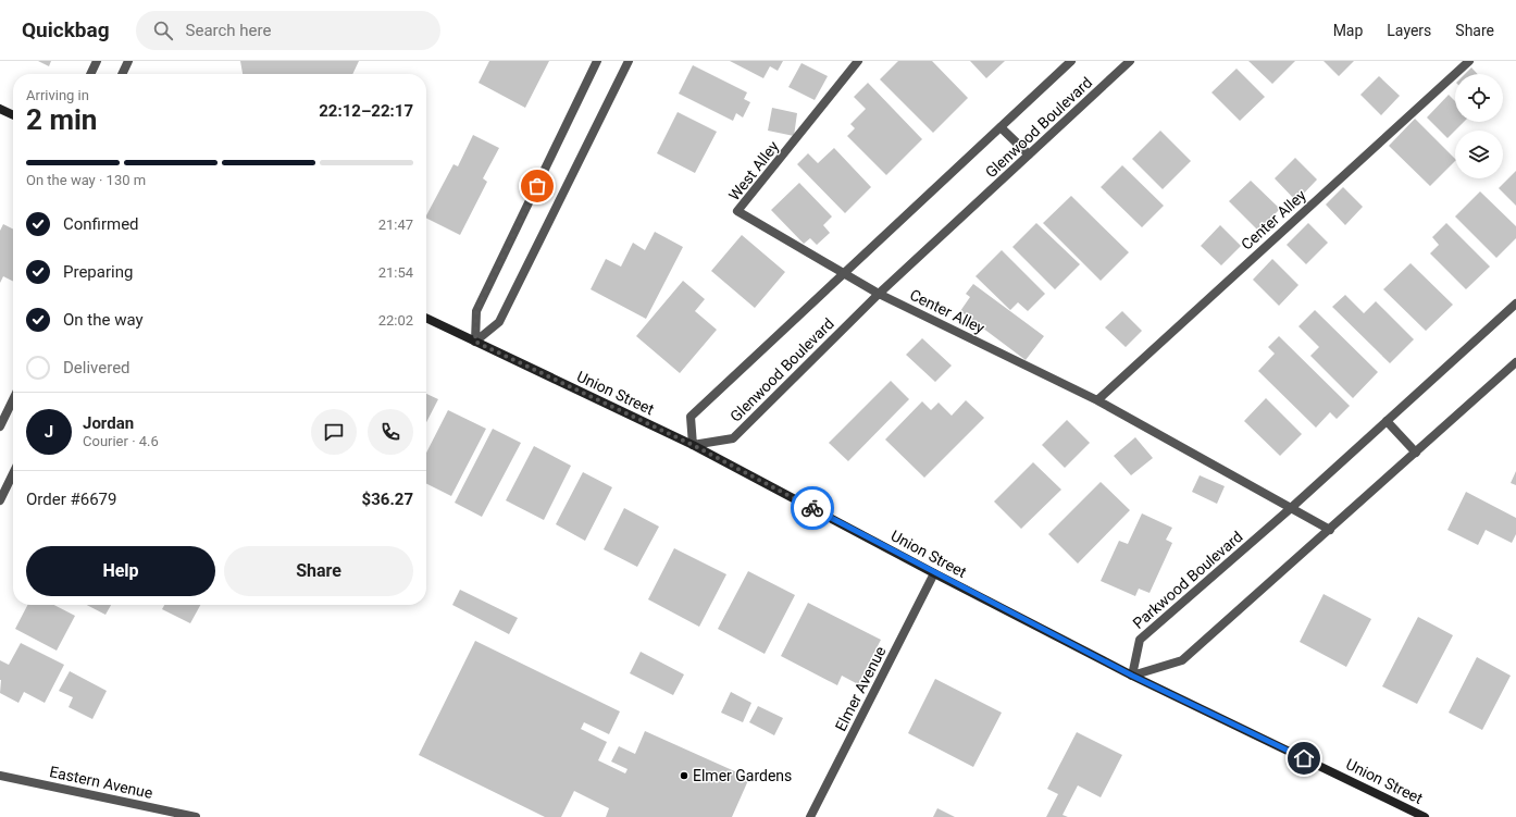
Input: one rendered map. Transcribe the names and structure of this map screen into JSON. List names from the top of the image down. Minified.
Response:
{"streets":{"main road":["Union Street"],"street":["Glenwood Boulevard","West Alley","Center Alley","Parkwood Boulevard","Elmer Avenue","Eastern Avenue"]},"crossings":[["Glenwood Boulevard","West Alley"],["Glenwood Boulevard","Center Alley"],["Glenwood Boulevard","Union Street"],["West Alley","Center Alley"],["Center Alley","Parkwood Boulevard"],["Union Street","Parkwood Boulevard"],["Union Street","Elmer Avenue"]],"places":["Elmer Gardens"],"page":{"header":"Quickbag","search":"Search here","nav":["Map","Layers","Share"],"heading":["2 min","Arriving in","22:12–22:17"],"panel":["Jordan","Courier · 4.6","Order #6679","$36.27"],"bar":"On the way · 130 m","list":[["Confirmed","21:47"],["Preparing","21:54"],["On the way","22:02"],"Delivered"],"round":"J","buttons":["Help","Share"]}}
